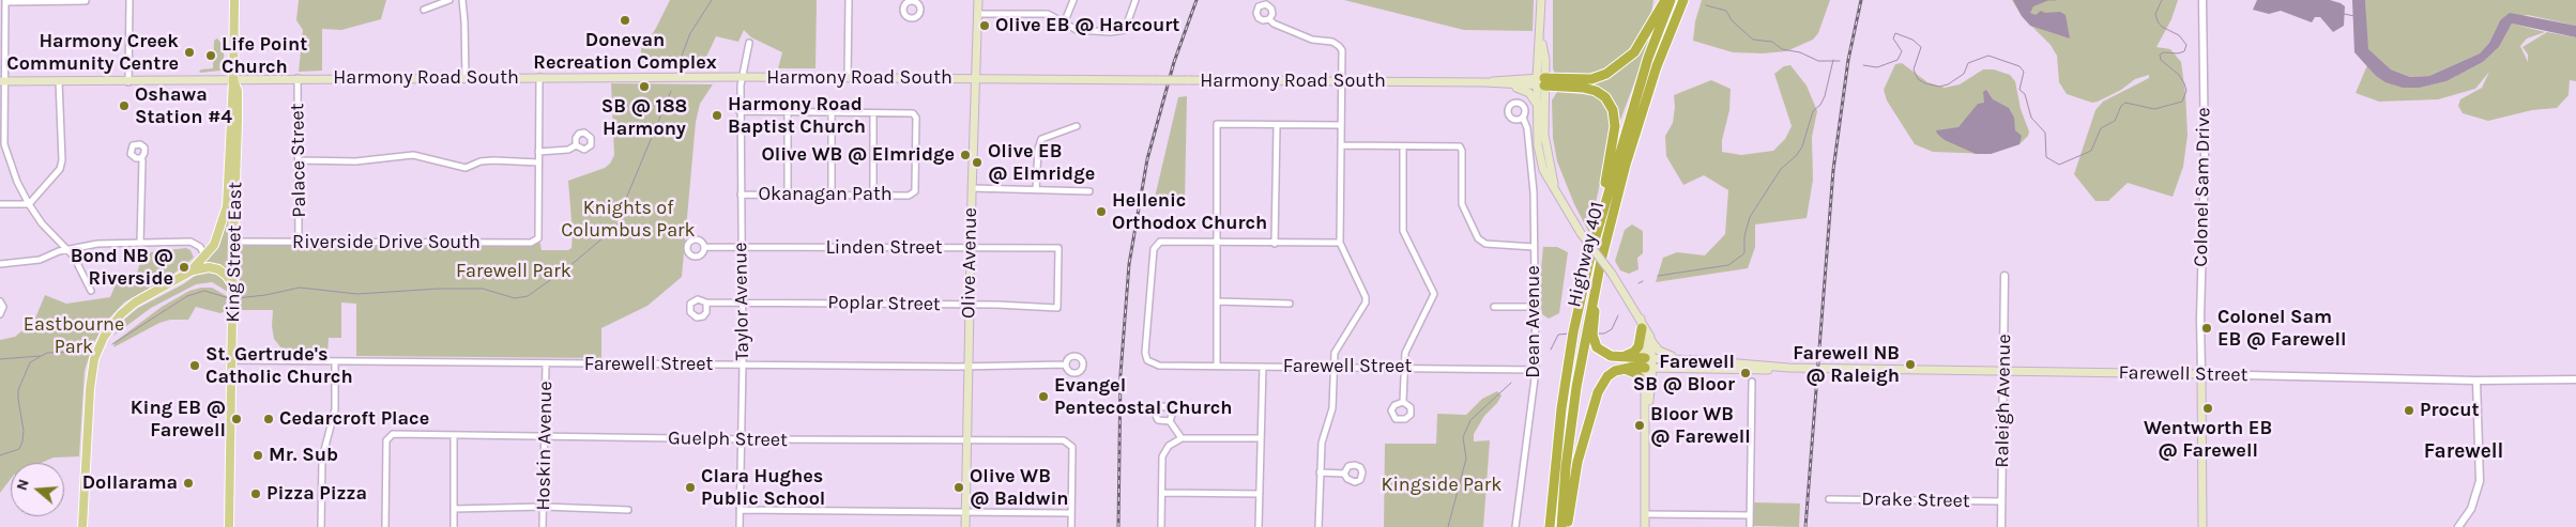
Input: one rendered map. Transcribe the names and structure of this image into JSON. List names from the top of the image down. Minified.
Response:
{"streets":{"highway":["Highway 401"],"main road":["Harmony Road South","King Street East","Olive Avenue","Farewell Street"],"street":["Palace Street","Colonel Sam Drive","Okanagan Path","Riverside Drive South","Linden Street","Taylor Avenue","Poplar Street","Dean Avenue","Raleigh Avenue","Guelph Street","Hoskin Avenue","Drake Street"]},"crossings":[["Harmony Road South","Palace Street"],["Harmony Road South","King Street East"],["Harmony Road South","Olive Avenue"],["Harmony Road South","Taylor Avenue"],["Palace Street","Riverside Drive South"],["Colonel Sam Drive","Farewell Street"],["Okanagan Path","Taylor Avenue"],["Riverside Drive South","King Street East"],["Linden Street","Olive Avenue"],["Linden Street","Taylor Avenue"],["Linden Street","Poplar Street"],["King Street East","Farewell Street"],["Olive Avenue","Poplar Street"],["Olive Avenue","Farewell Street"],["Olive Avenue","Guelph Street"],["Taylor Avenue","Poplar Street"],["Taylor Avenue","Farewell Street"],["Taylor Avenue","Guelph Street"],["Dean Avenue","Farewell Street"],["Farewell Street","Raleigh Avenue"],["Farewell Street","Hoskin Avenue"],["Raleigh Avenue","Drake Street"],["Guelph Street","Hoskin Avenue"]],"districts":["Farewell"],"parks":["Knights of Columbus Park","Farewell Park","Eastbourne Park","Kingside Park"],"places":["Donevan Recreation Complex","Olive EB @ Harcourt","Harmony Creek Community Centre","Life Point Church","SB @ 188 Harmony","Oshawa Station #4","Harmony Road Baptist Church","Olive WB @ Elmridge","Olive EB @ Elmridge","Hellenic Orthodox Church","Bond NB @ Riverside","Colonel Sam EB @ Farewell","Farewell NB @ Raleigh","St. Gertrude's Catholic Church","Farewell SB @ Bloor","Evangel Pentecostal Church","Wentworth EB @ Farewell","Procut","King EB @ Farewell","Cedarcroft Place","Bloor WB @ Farewell","Mr. Sub","Dollarama","Clara Hughes Public School","Olive WB @ Baldwin","Pizza Pizza"],"north":"left"}
